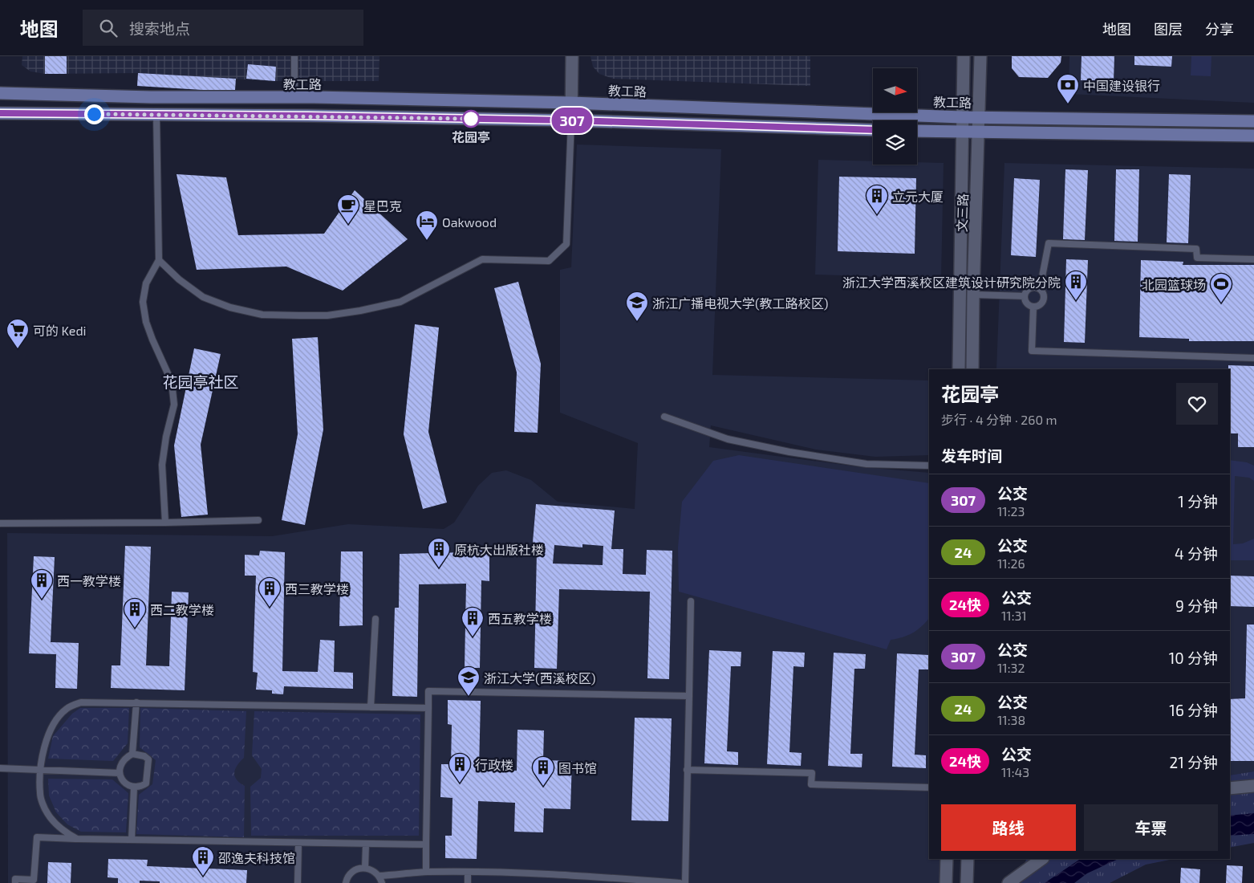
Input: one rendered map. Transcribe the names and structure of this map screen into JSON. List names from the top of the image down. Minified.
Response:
{"streets":{"main road":["教工路","文三路"]},"crossings":[["教工路","文三路"]],"districts":["花园亭社区"],"places":{"bank":["中国建设银行"],"other":["花园亭"],"building":["立元大厦","浙江大学西溪校区建筑设计研究院分院","原杭大出版社楼","西一教学楼","西三教学楼","西二教学楼","西五教学楼","行政楼","图书馆","邵逸夫科技馆"],"cafe":["星巴克"],"hotel":["Oakwood"],"sports":["北园篮球场"],"school or university":["浙江广播电视大学(教工路校区)","浙江大学(西溪校区)"],"supermarket":["可的 Kedi"]},"lines":["bus line 307"],"north":"right","page":{"header":"地图","search":"搜索地点","nav":["地图","图层","分享"],"on_map":"307","heading":[["花园亭","步行 · 4 分钟 · 260 m"],"发车时间"],"list":[{"mark":"307","name":"公交","note":"11:23","value":"1 分钟"},{"mark":"24","name":"公交","note":"11:26","value":"4 分钟"},{"mark":"24快","name":"公交","note":"11:31","value":"9 分钟"},{"mark":"307","name":"公交","note":"11:32","value":"10 分钟"},{"mark":"24","name":"公交","note":"11:38","value":"16 分钟"},{"mark":"24快","name":"公交","note":"11:43","value":"21 分钟"}],"buttons":["路线","车票"]}}
